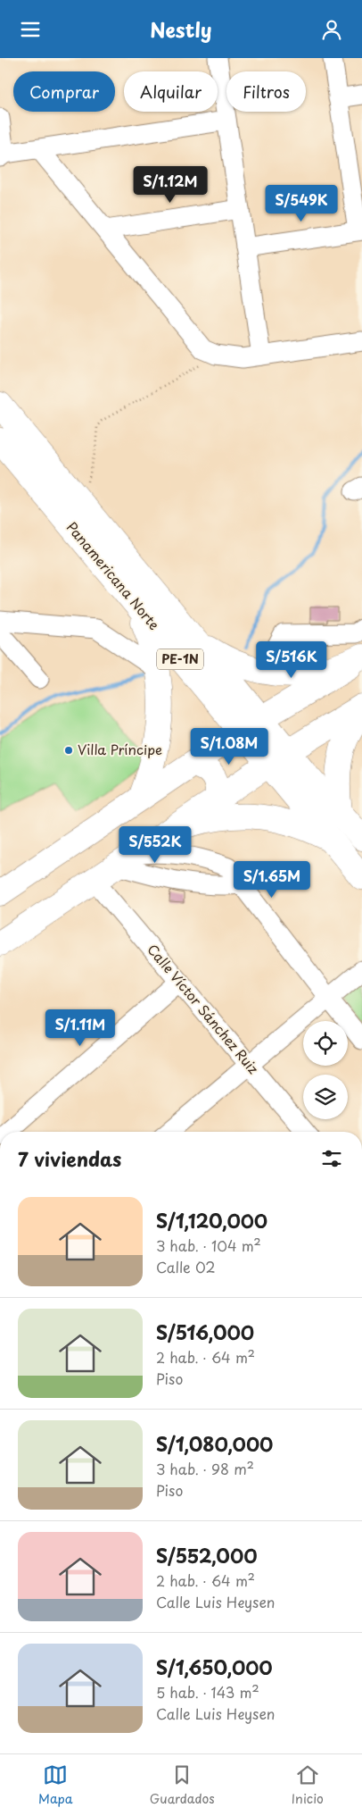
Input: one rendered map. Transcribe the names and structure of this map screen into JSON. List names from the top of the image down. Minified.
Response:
{"streets":{"main road":["Panamericana Norte","PE-1N"],"street":["Calle Víctor Sánchez Ruiz"]},"places":["Villa Príncipe"],"page":{"header":"Nestly","chip":["Comprar","Alquilar","Filtros"],"price":["S/1.12M","S/549K","S/516K","S/1.08M","S/552K","S/1.65M","S/1.11M"],"heading":"7 viviendas","list":[{"name":"S/1,120,000","note":"3 hab. · 104 m² · Calle 02"},{"name":"S/516,000","note":"2 hab. · 64 m² · Piso"},{"name":"S/1,080,000","note":"3 hab. · 98 m² · Piso"},{"name":"S/552,000","note":"2 hab. · 64 m² · Calle Luis Heysen"},{"name":"S/1,650,000","note":"5 hab. · 143 m² · Calle Luis Heysen"}],"tabs":["Mapa","Guardados","Inicio"]}}
